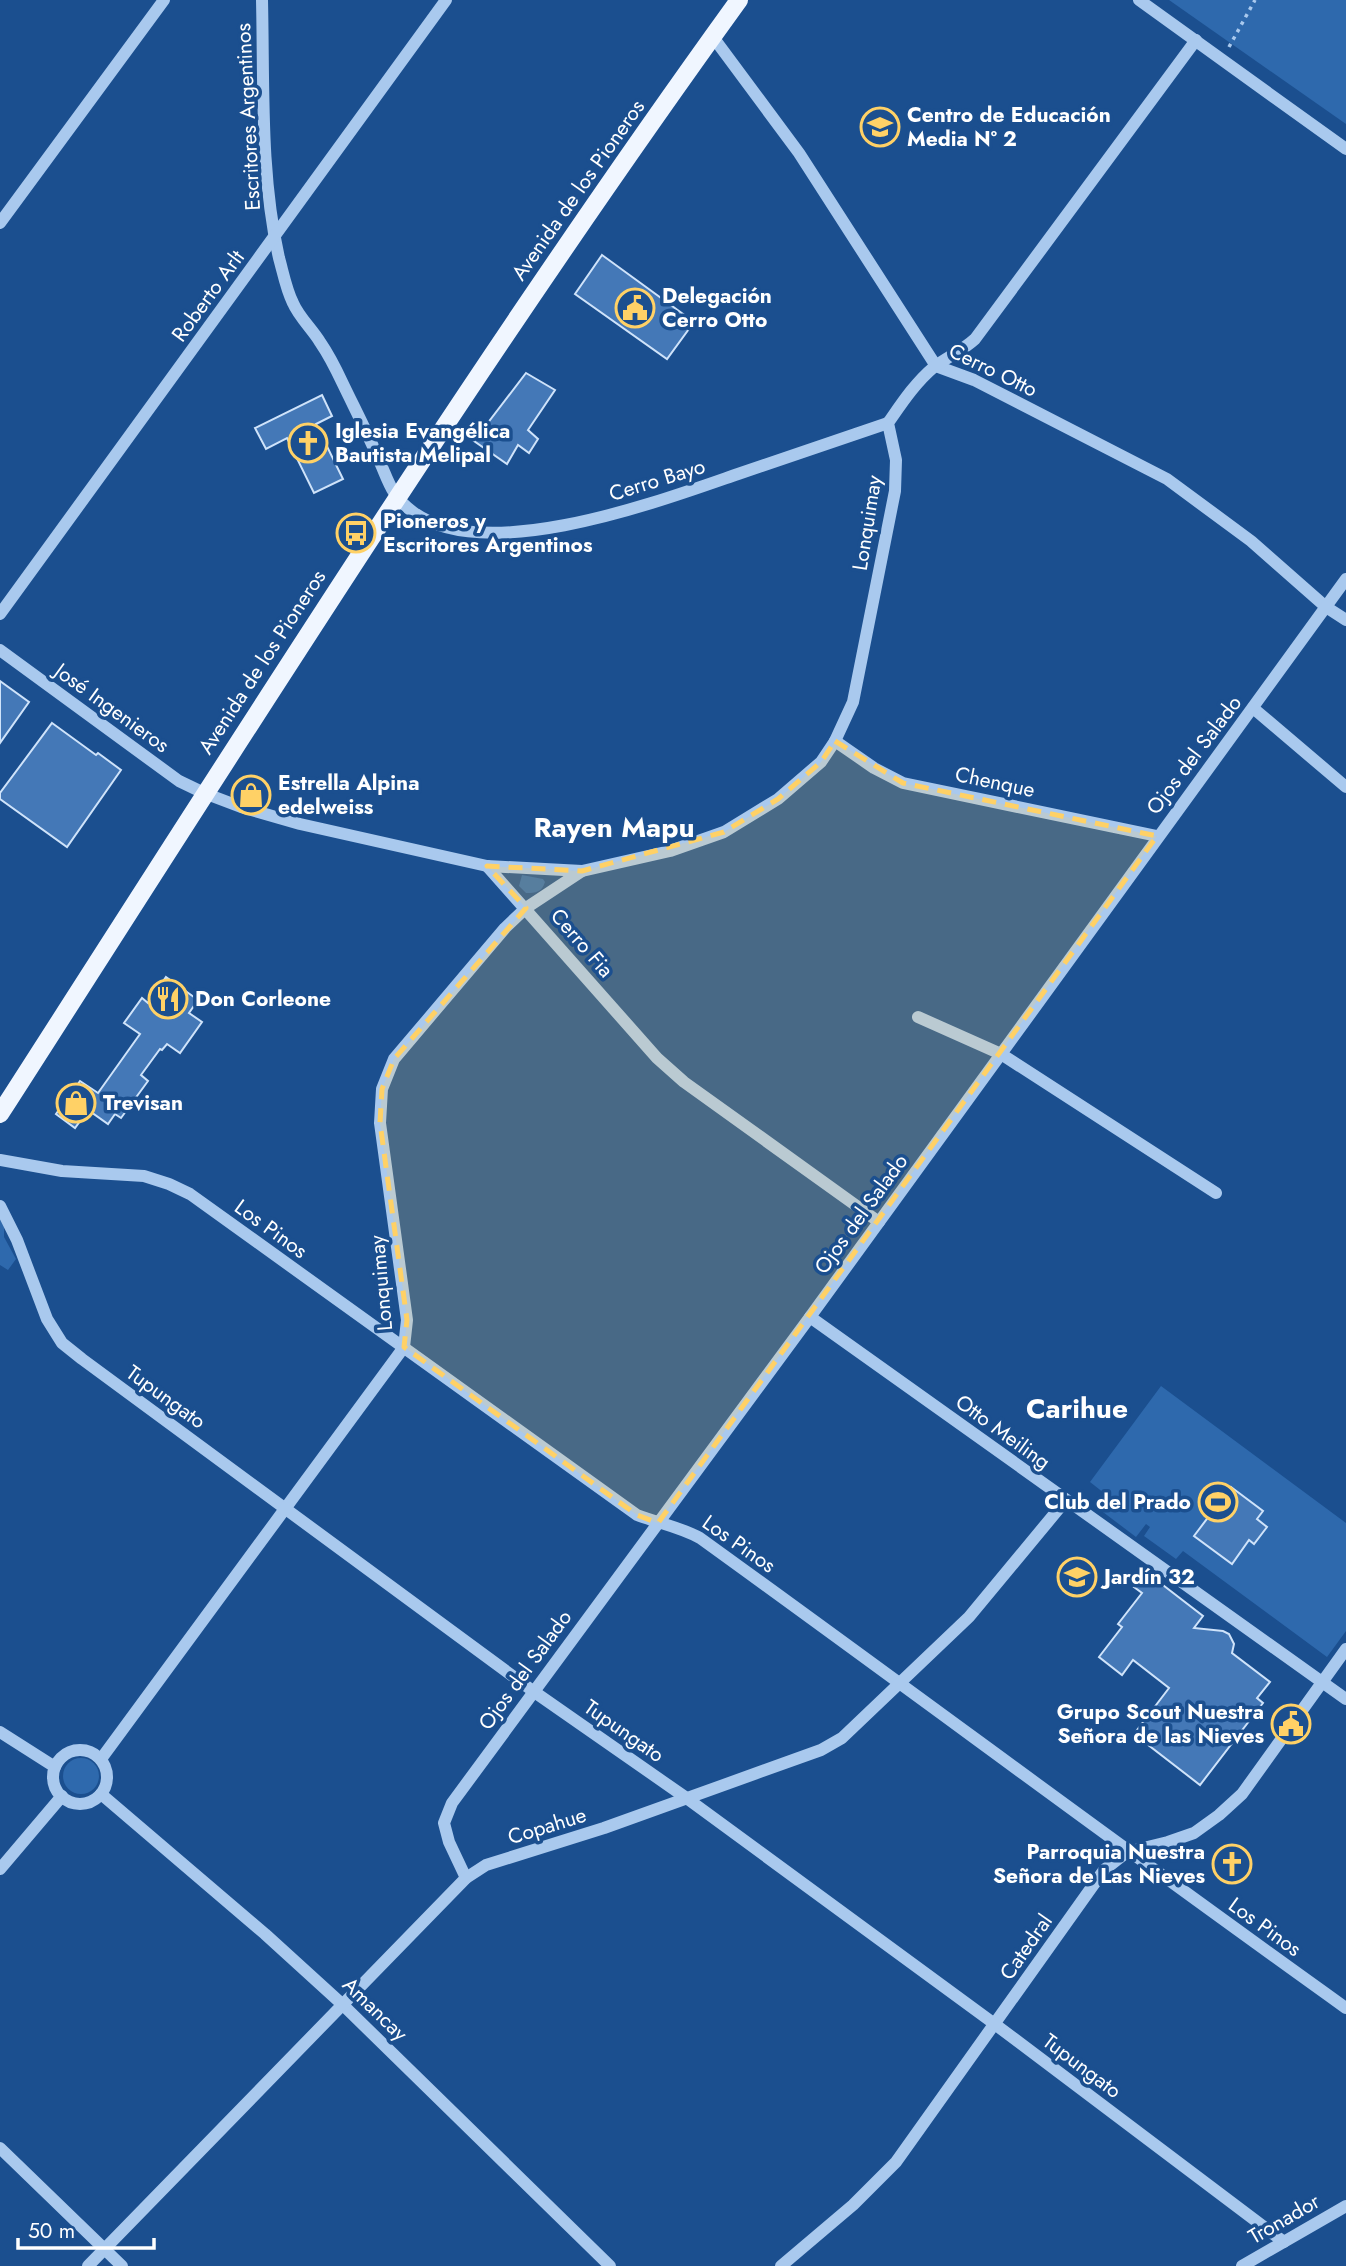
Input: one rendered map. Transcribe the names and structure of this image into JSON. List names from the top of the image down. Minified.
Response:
{"streets":{"main road":["Avenida de los Pioneros"],"street":["Escritores Argentinos","Roberto Arlt","Cerro Otto","Cerro Bayo","Lonquimay","José Ingenieros","Ojos del Salado","Chenque","Cerro Fia","Los Pinos","Tupungato","Otto Meiling","Copahue","Catedral","Amancay","Tronador"]},"crossings":[["Escritores Argentinos","Avenida de los Pioneros"],["Escritores Argentinos","Roberto Arlt"],["Escritores Argentinos","Cerro Bayo"],["Avenida de los Pioneros","Cerro Otto"],["Avenida de los Pioneros","Cerro Bayo"],["Avenida de los Pioneros","José Ingenieros"],["Cerro Otto","Ojos del Salado"],["Cerro Bayo","Lonquimay"],["Lonquimay","Chenque"],["Lonquimay","Cerro Fia"],["Lonquimay","Los Pinos"],["Lonquimay","Tupungato"],["Lonquimay","Amancay"],["Ojos del Salado","Chenque"],["Ojos del Salado","Cerro Fia"],["Ojos del Salado","Los Pinos"],["Ojos del Salado","Tupungato"],["Ojos del Salado","Otto Meiling"],["Ojos del Salado","Copahue"],["Los Pinos","Copahue"],["Los Pinos","Catedral"],["Tupungato","Copahue"],["Tupungato","Catedral"],["Tupungato","Tronador"],["Otto Meiling","Copahue"],["Otto Meiling","Catedral"],["Copahue","Amancay"]],"districts":["Rayen Mapu","Carihue"],"places":{"school or university":["Centro de Educación Media Nº 2","Jardín 32"],"public building":["Delegación Cerro Otto","Grupo Scout Nuestra Señora de las Nieves"],"church":["Iglesia Evangélica Bautista Melipal","Parroquia Nuestra Señora de Las Nieves"],"bus stop":["Pioneros y Escritores Argentinos"],"shop":["Estrella Alpina edelweiss","Trevisan"],"restaurant":["Don Corleone"],"sports":["Club del Prado"]},"scale_bar":"50 m"}
